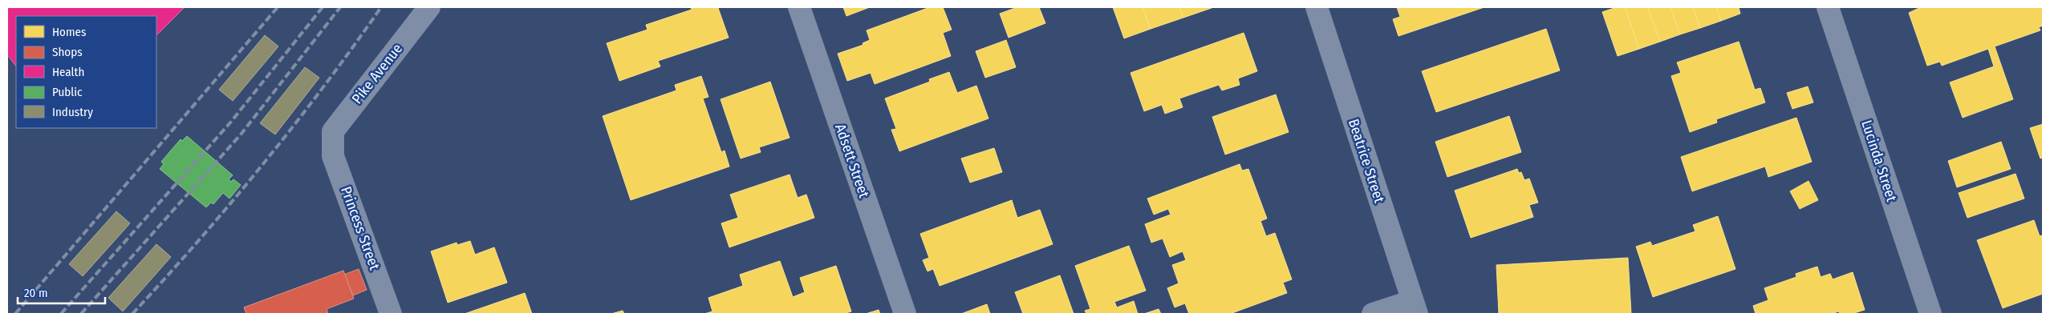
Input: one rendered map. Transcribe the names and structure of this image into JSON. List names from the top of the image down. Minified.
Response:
{"streets":{"street":["Pike Avenue","Adsett Street","Beatrice Street","Lucinda Street","Princess Street"]},"crossings":[["Pike Avenue","Princess Street"]],"legend":["Homes","Shops","Health","Public","Industry"],"scale_bar":"20 m"}
